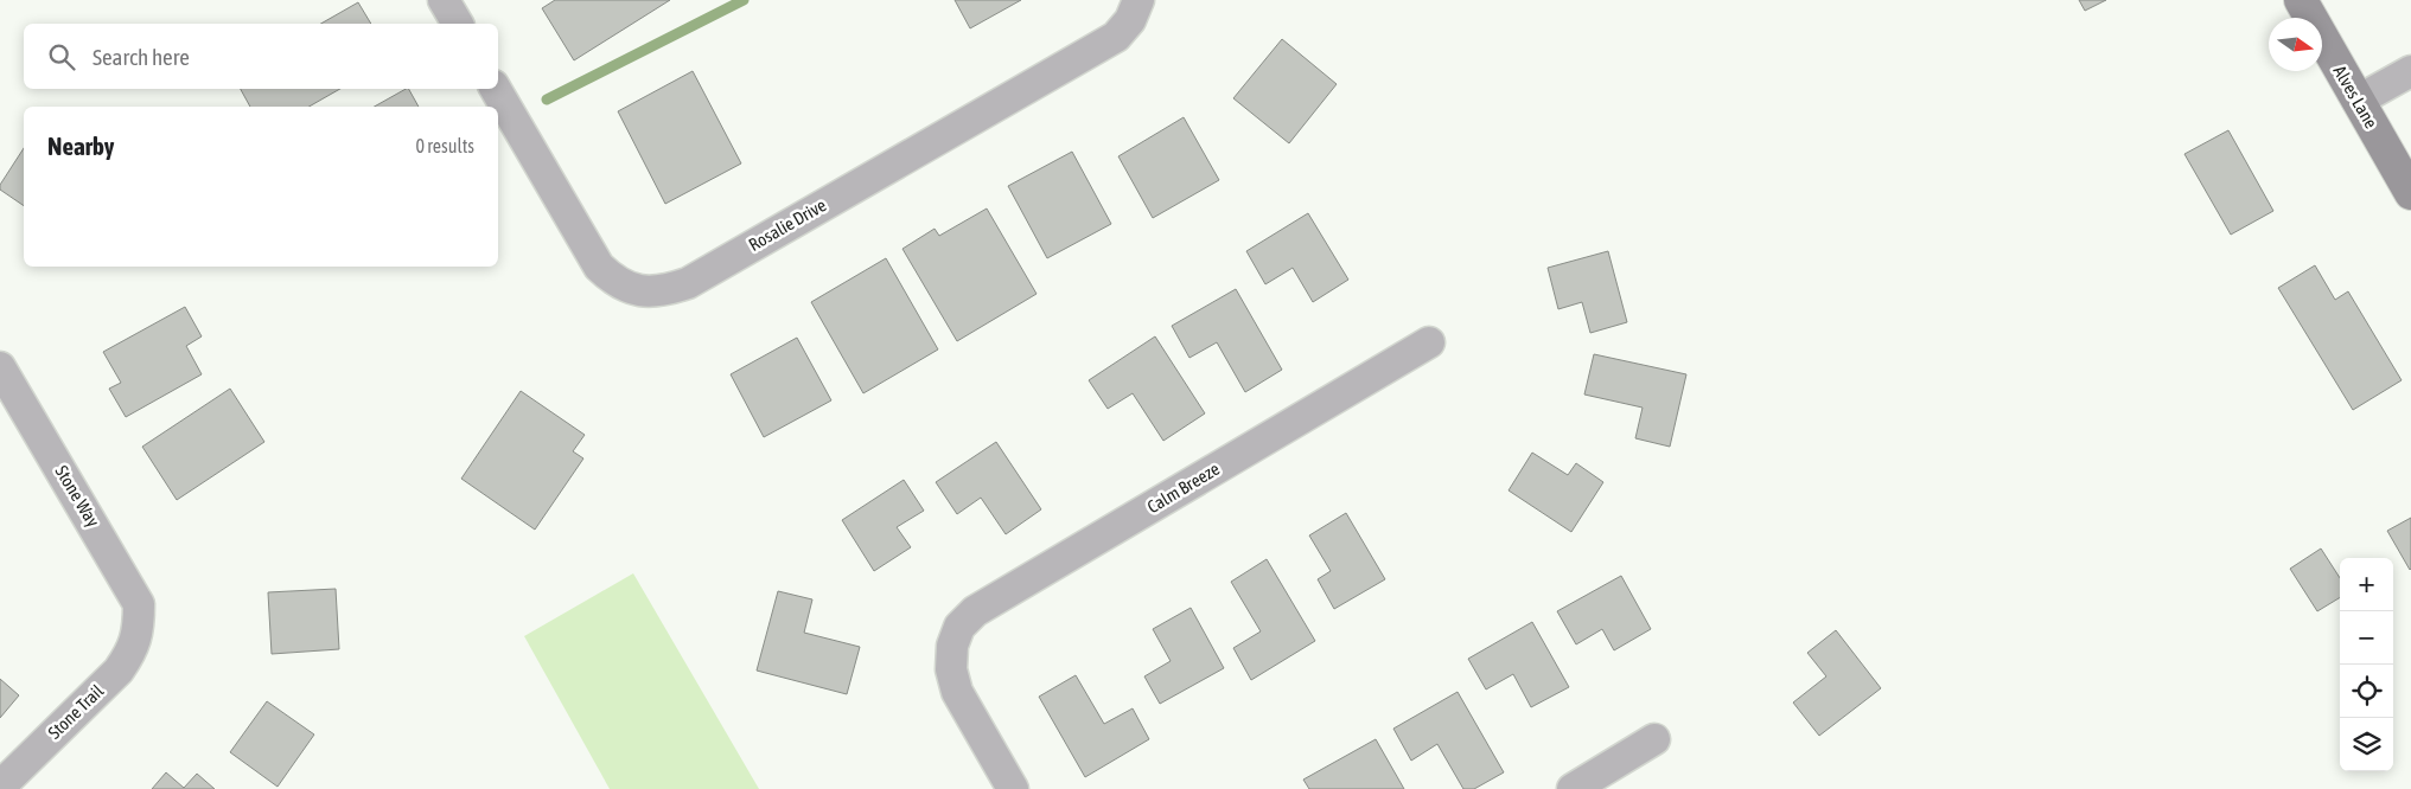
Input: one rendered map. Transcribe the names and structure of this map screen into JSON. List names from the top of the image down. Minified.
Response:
{"streets":{"street":["Alves Lane","Rosalie Drive","Calm Breeze","Stone Way","Stone Trail"]},"crossings":[["Stone Way","Stone Trail"]],"north":"right","page":{"search":"Search here","heading":["Nearby","0 results"],"map_buttons":["+","−"]}}
